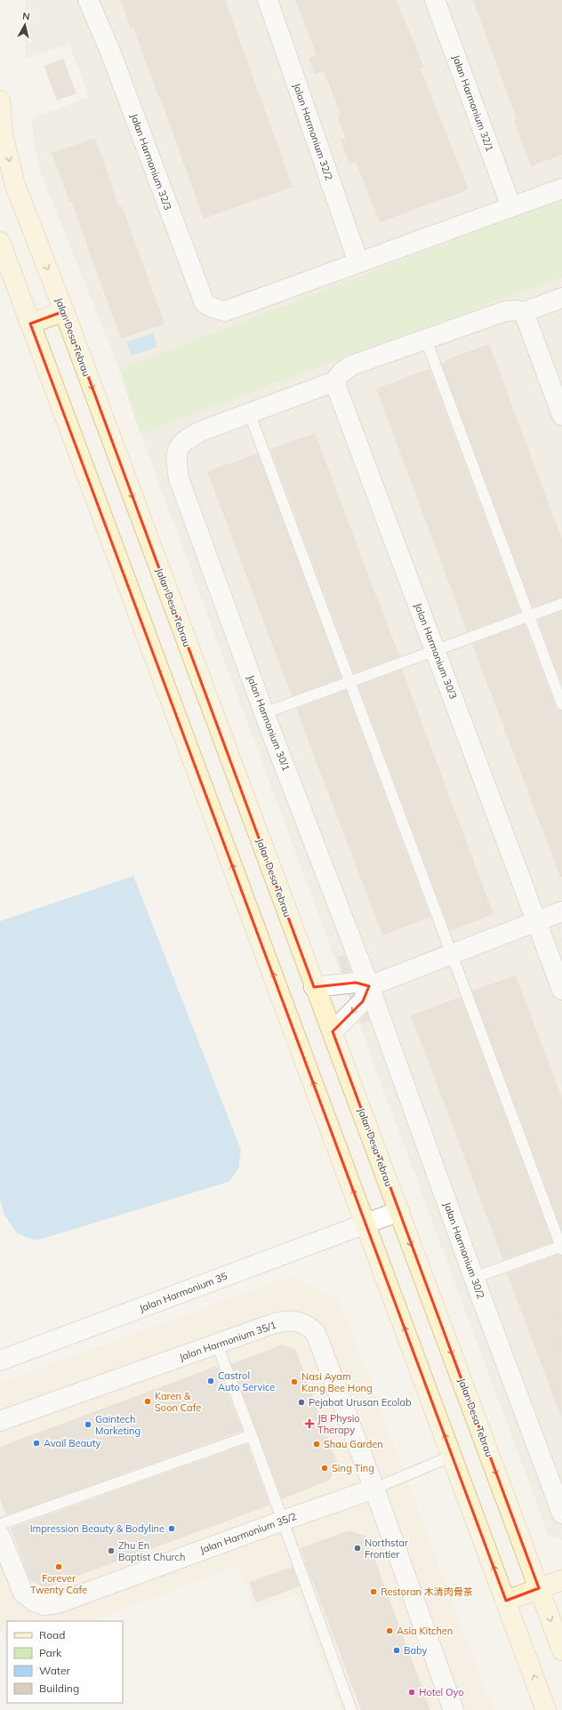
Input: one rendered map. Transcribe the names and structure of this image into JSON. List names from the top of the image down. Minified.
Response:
{"streets":{"street":["Jalan Harmonium 32/1","Jalan Harmonium 32/2","Jalan Harmonium 32/3","Jalan Desa Tebrau","Jalan Harmonium 30/3","Jalan Harmonium 30/1","Jalan Harmonium 30/2","Jalan Harmonium 35","Jalan Harmonium 35/1","Jalan Harmonium 35/2"]},"crossings":[["Jalan Harmonium 32/2","Jalan Harmonium 32/3"],["Jalan Desa Tebrau","Jalan Harmonium 35"],["Jalan Harmonium 30/1","Jalan Harmonium 30/2"],["Jalan Harmonium 35/1","Jalan Harmonium 35/2"]],"places":{"other":["Castrol Auto Service","Nasi Ayam Kang Bee Hong","Karen & Soon Cafe","Pejabat Urusan Ecolab","Gaintech Marketing","Avail Beauty","Shau Garden","Sing Ting","Impression Beauty & Bodyline","Northstar Frontier","Zhu En Baptist Church","Forever Twenty Cafe","Restoran 木清肉骨茶","Asia Kitchen","Baby","Hotel Oyo"],"health":["JB Physio Therapy"]},"legend":["Road","Park","Water","Building"],"north":"top"}
